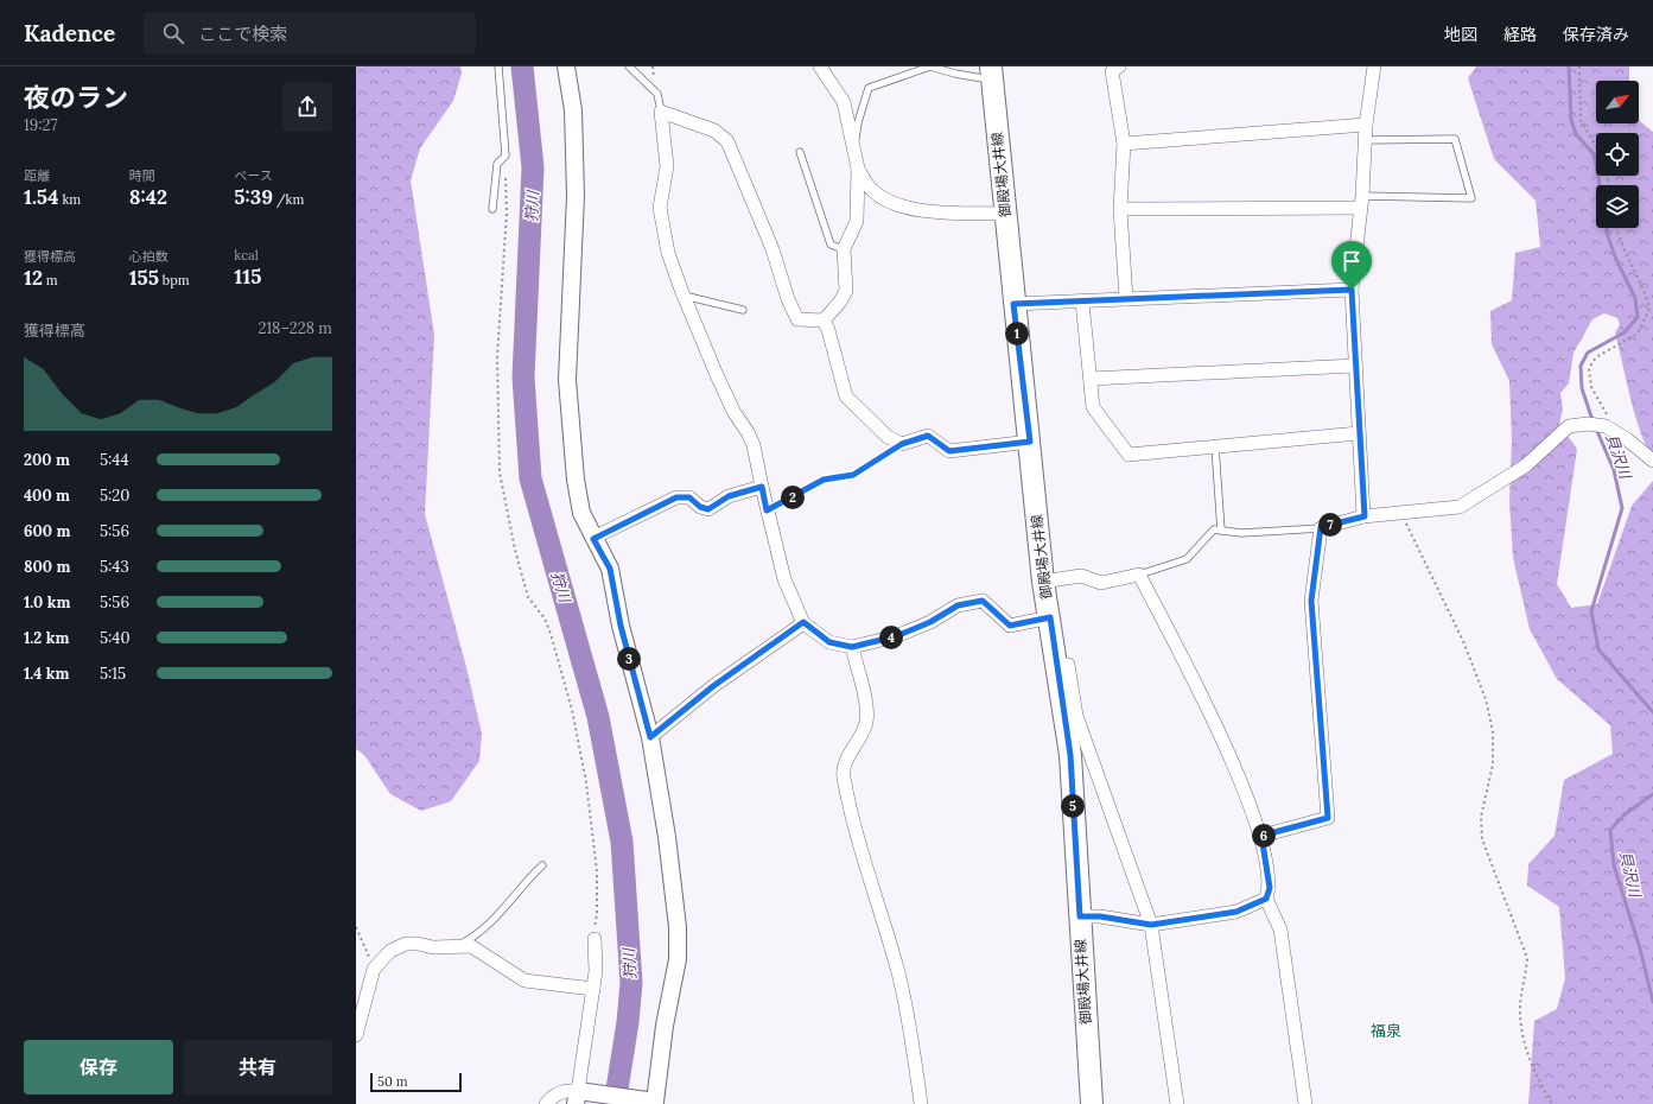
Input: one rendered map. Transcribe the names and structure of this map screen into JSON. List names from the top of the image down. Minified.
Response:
{"streets":{"main road":["御殿場大井線"]},"districts":["福泉"],"water":["狩川","貝沢川"],"scale_bar":"50 m","north":"top right","page":{"header":"Kadence","search":"ここで検索","nav":["地図","経路","保存済み"],"heading":["夜のラン","19:27"],"stats":[["距離","1.54 km"],["時間","8:42"],["ペース","5:39 /km"],["獲得標高","12 m"],["心拍数","155 bpm"],["kcal","115"]],"chart":["獲得標高","218–228 m"],"pins":["1","2","7","4","3","5","6"],"list":[{"name":"200 m","note":"5:44"},{"name":"400 m","note":"5:20"},{"name":"600 m","note":"5:56"},{"name":"800 m","note":"5:43"},{"name":"1.0 km","note":"5:56"},{"name":"1.2 km","note":"5:40"},{"name":"1.4 km","note":"5:15"}],"buttons":["保存","共有"],"scale":"50 m"}}
